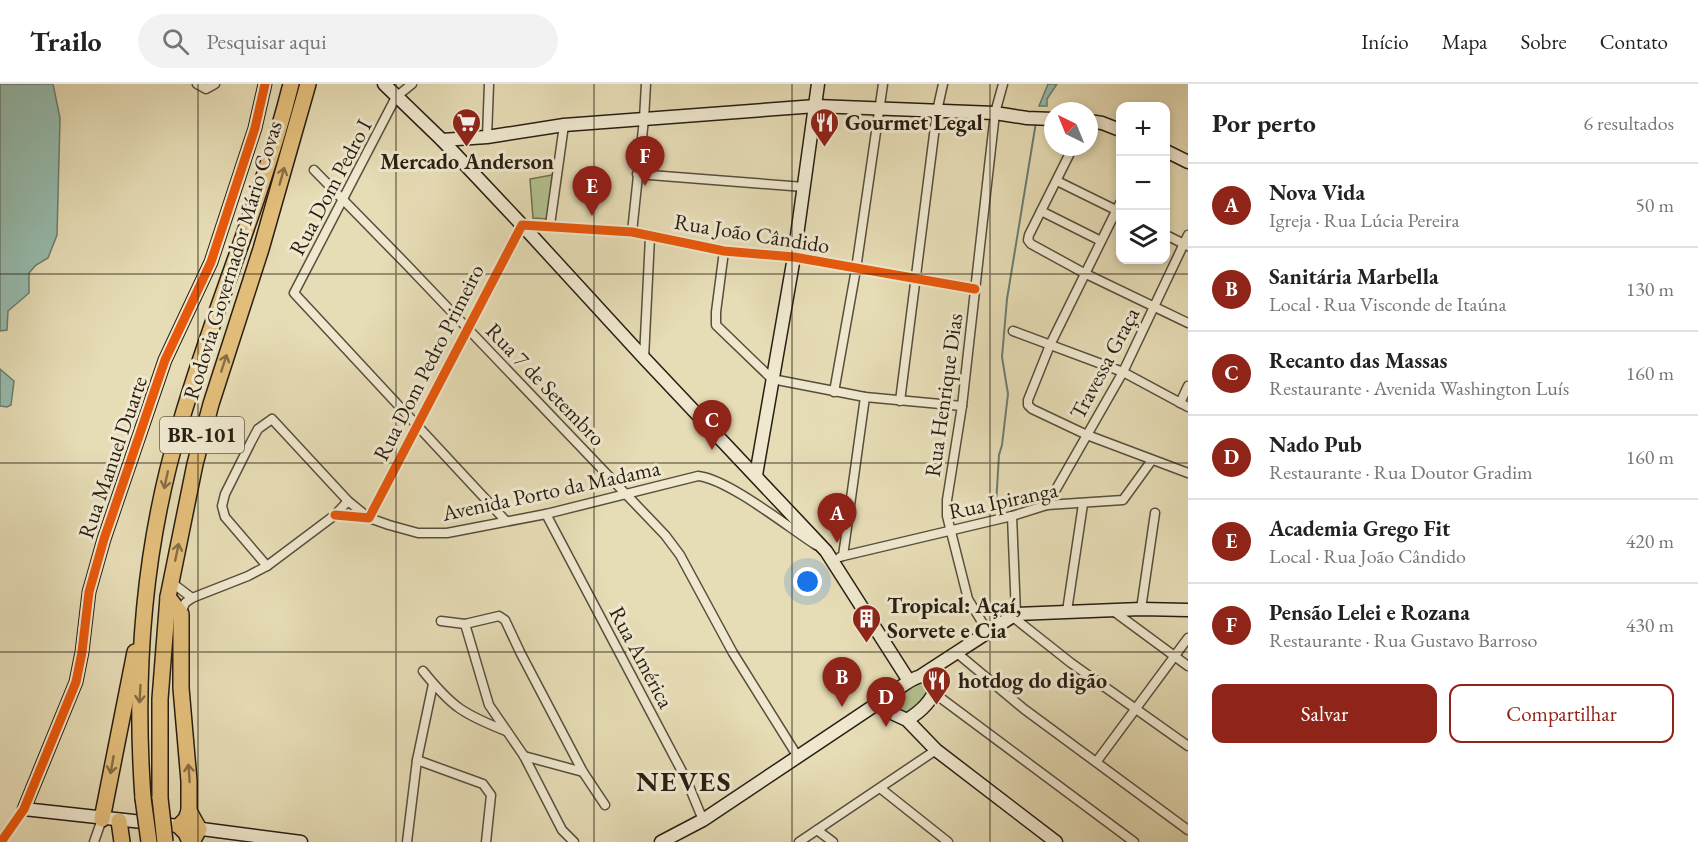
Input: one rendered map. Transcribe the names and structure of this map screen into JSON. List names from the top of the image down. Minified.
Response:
{"streets":{"highway":["Rodovia Governador Mário Covas","BR-101"],"street":["Rua Dom Pedro I","Rua João Cândido","Rua Dom Pedro Primeiro","Travessa Graça","Rua 7 de Setembro","Rua Henrique Dias","Rua Manuel Duarte","Avenida Porto da Madama","Rua Ipiranga","Rua América"]},"crossings":[["Rua Dom Pedro I","Rua Dom Pedro Primeiro"],["Rua Dom Pedro I","Rua 7 de Setembro"],["Rua João Cândido","Rua Dom Pedro Primeiro"],["Rua João Cândido","Rua Henrique Dias"],["Rua Dom Pedro Primeiro","Rua 7 de Setembro"],["Rua Dom Pedro Primeiro","Avenida Porto da Madama"],["Travessa Graça","Rua Ipiranga"],["Rua 7 de Setembro","Avenida Porto da Madama"],["Rua Henrique Dias","Rua Ipiranga"],["Avenida Porto da Madama","Rua Ipiranga"],["Avenida Porto da Madama","Rua América"]],"districts":["NEVES"],"places":{"supermarket":["Mercado Anderson"],"restaurant":["Gourmet Legal","hotdog do digão"],"building":["Tropical: Açaí, Sorvete e Cia"]},"north":"top left","page":{"header":"Trailo","search":"Pesquisar aqui","nav":["Início","Mapa","Sobre","Contato"],"heading":["Por perto","6 resultados"],"map_buttons":["+","−"],"pins":["F","E","C","A","B","D"],"list":[{"mark":"A","name":"Nova Vida","note":"Igreja · Rua Lúcia Pereira","value":"50 m"},{"mark":"B","name":"Sanitária Marbella","note":"Local · Rua Visconde de Itaúna","value":"130 m"},{"mark":"C","name":"Recanto das Massas","note":"Restaurante · Avenida Washington Luís","value":"160 m"},{"mark":"D","name":"Nado Pub","note":"Restaurante · Rua Doutor Gradim","value":"160 m"},{"mark":"E","name":"Academia Grego Fit","note":"Local · Rua João Cândido","value":"420 m"},{"mark":"F","name":"Pensão Lelei e Rozana","note":"Restaurante · Rua Gustavo Barroso","value":"430 m"}],"buttons":["Salvar","Compartilhar"]}}
